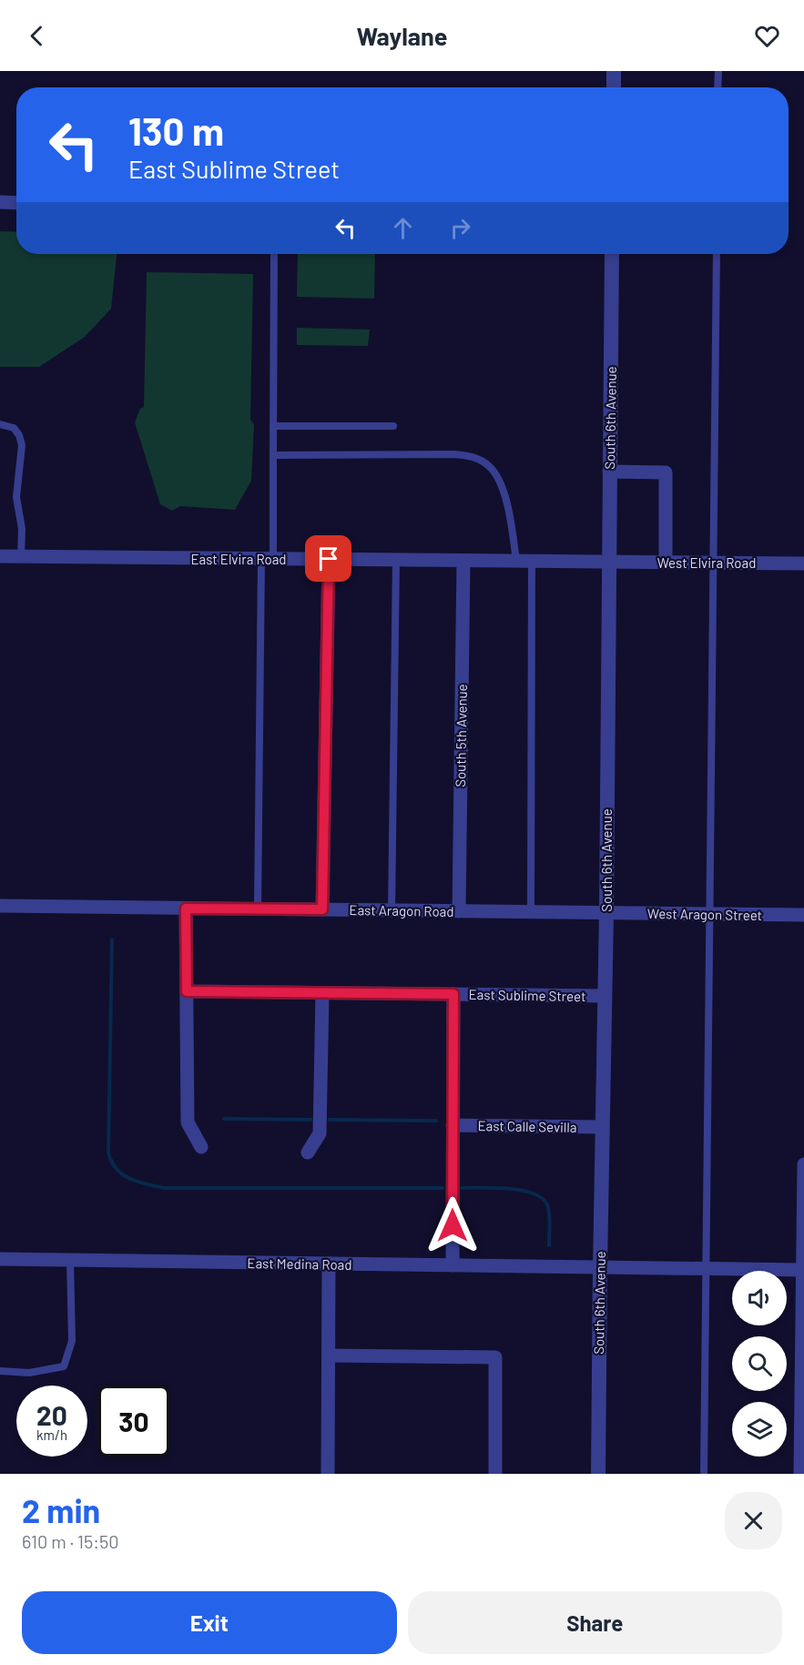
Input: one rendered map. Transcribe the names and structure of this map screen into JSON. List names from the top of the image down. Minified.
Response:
{"streets":{"street":["South 6th Avenue","East Elvira Road","West Elvira Road","South 5th Avenue","East Aragon Road","West Aragon Street","East Sublime Street","East Calle Sevilla","East Medina Road"]},"crossings":[["South 6th Avenue","East Elvira Road"],["South 6th Avenue","West Elvira Road"],["South 6th Avenue","East Aragon Road"],["South 6th Avenue","West Aragon Street"],["South 6th Avenue","East Sublime Street"],["South 6th Avenue","East Calle Sevilla"],["South 6th Avenue","East Medina Road"],["East Elvira Road","West Elvira Road"],["East Elvira Road","South 5th Avenue"],["South 5th Avenue","East Aragon Road"],["East Aragon Road","West Aragon Street"]],"page":{"header":"Waylane","turn":["130 m","East Sublime Street"],"speed":"20 km/h","limit":"30","heading":["2 min","610 m · 15:50"],"buttons":["Exit","Share"]}}
